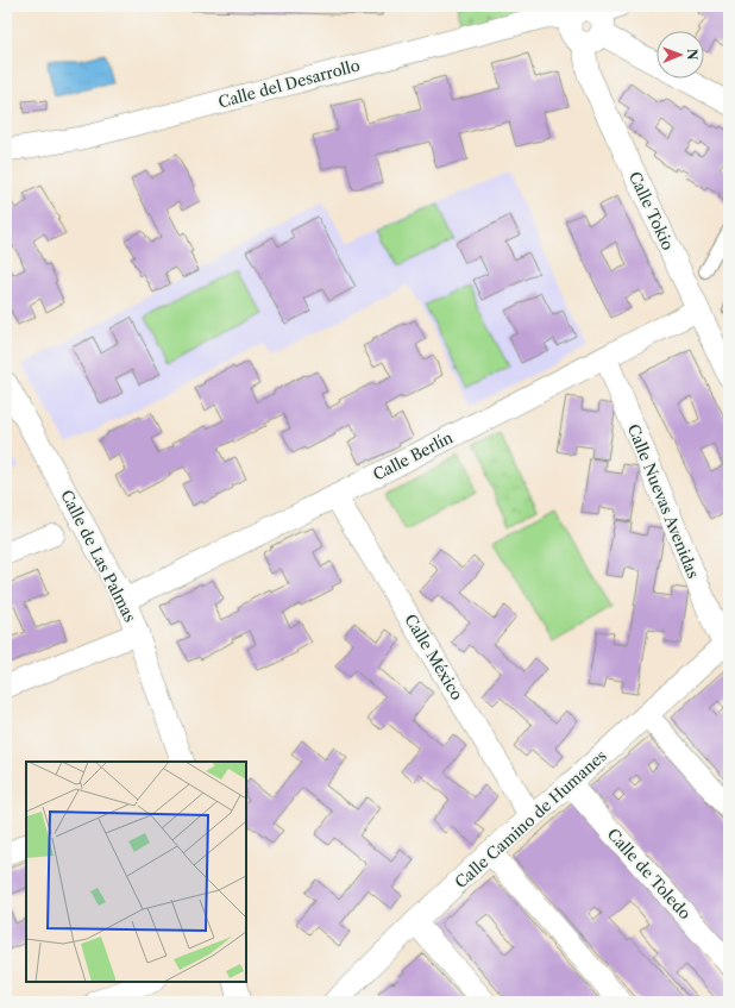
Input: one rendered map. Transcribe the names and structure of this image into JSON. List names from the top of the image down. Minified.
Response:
{"streets":{"street":["Calle del Desarrollo","Calle Tokio","Calle Berlín","Calle Nuevas Avenidas","Calle de Las Palmas","Calle México","Calle Camino de Humanes","Calle de Toledo"]},"crossings":[["Calle del Desarrollo","Calle Tokio"],["Calle Tokio","Calle Berlín"],["Calle Berlín","Calle Nuevas Avenidas"],["Calle Berlín","Calle de Las Palmas"],["Calle Berlín","Calle México"],["Calle Nuevas Avenidas","Calle Camino de Humanes"],["Calle México","Calle Camino de Humanes"],["Calle Camino de Humanes","Calle de Toledo"]],"north":"right"}
